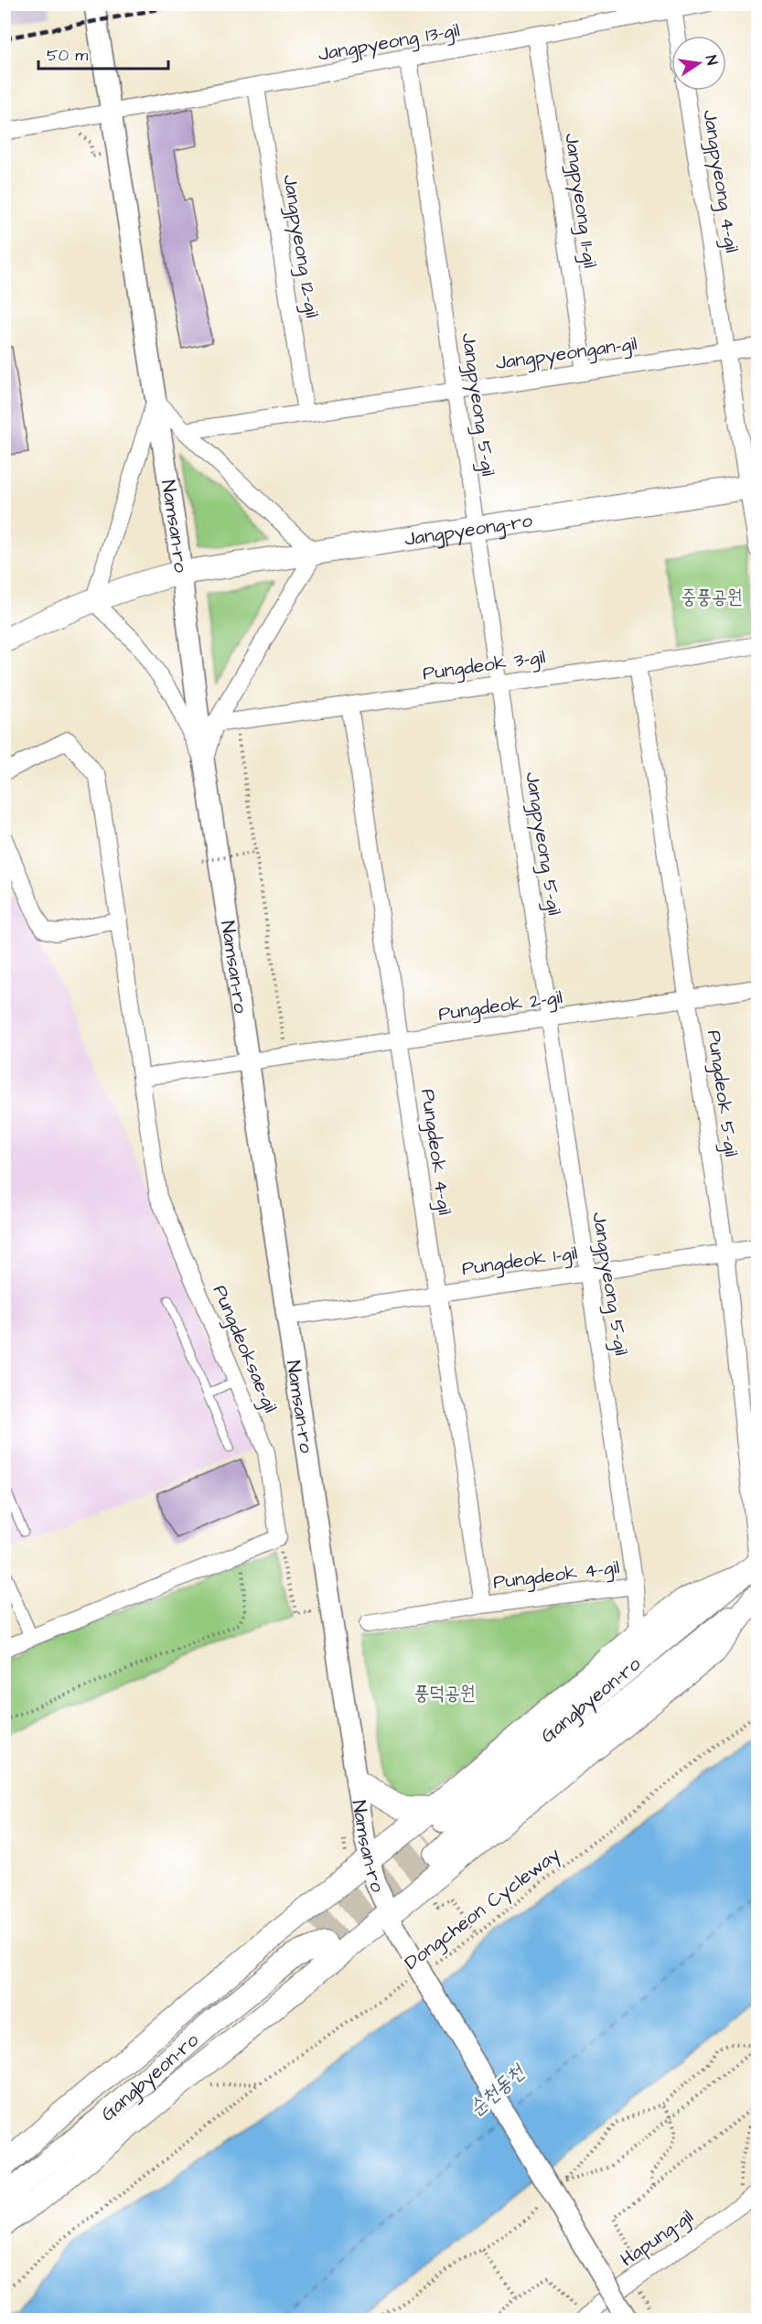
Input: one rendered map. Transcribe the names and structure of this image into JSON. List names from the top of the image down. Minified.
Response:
{"streets":{"main road":["Jangpyeong-ro","Gangbyeon-ro"],"street":["Jangpyeong 13-gil","Jangpyeong 4-gil","Jangpyeong 11-gil","Jangpyeong 12-gil","Jangpyeongan-gil","Jangpyeong 5-gil","Namsan-ro","Pungdeok 3-gil","Pungdeok 2-gil","Pungdeok 5-gil","Pungdeok 4-gil","Pungdeok 1-gil","Pungdeoksae-gil","Hapung-gil"],"path":["Dongcheon Cycleway"]},"crossings":[["Jangpyeong 13-gil","Jangpyeong 11-gil"],["Jangpyeong 13-gil","Jangpyeong 12-gil"],["Jangpyeong 13-gil","Jangpyeong 5-gil"],["Jangpyeong 13-gil","Namsan-ro"],["Jangpyeong 4-gil","Jangpyeongan-gil"],["Jangpyeong 4-gil","Jangpyeong-ro"],["Jangpyeong 11-gil","Jangpyeongan-gil"],["Jangpyeong 12-gil","Jangpyeongan-gil"],["Jangpyeongan-gil","Jangpyeong 5-gil"],["Jangpyeong 5-gil","Jangpyeong-ro"],["Jangpyeong 5-gil","Pungdeok 3-gil"],["Jangpyeong 5-gil","Pungdeok 2-gil"],["Jangpyeong 5-gil","Pungdeok 4-gil"],["Jangpyeong 5-gil","Pungdeok 1-gil"],["Namsan-ro","Jangpyeong-ro"],["Namsan-ro","Pungdeok 2-gil"],["Namsan-ro","Pungdeok 1-gil"],["Pungdeok 3-gil","Pungdeok 5-gil"],["Pungdeok 3-gil","Pungdeok 4-gil"],["Pungdeok 2-gil","Pungdeok 5-gil"],["Pungdeok 2-gil","Pungdeok 4-gil"],["Pungdeok 2-gil","Pungdeoksae-gil"],["Pungdeok 5-gil","Pungdeok 1-gil"],["Pungdeok 5-gil","Gangbyeon-ro"],["Pungdeok 4-gil","Pungdeok 1-gil"]],"water":["순천동천"],"parks":["중풍공원","풍덕공원"],"scale_bar":"50 m","north":"right"}
